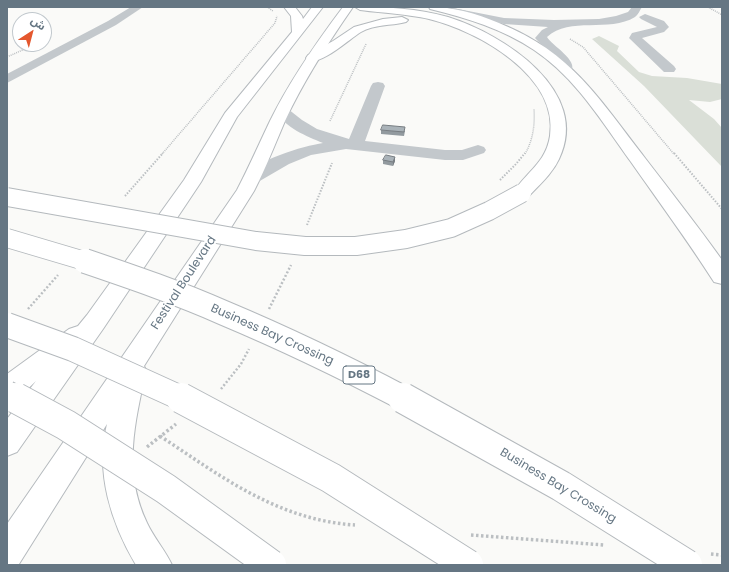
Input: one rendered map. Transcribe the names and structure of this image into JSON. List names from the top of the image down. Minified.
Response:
{"streets":{"main road":["Festival Boulevard","Business Bay Crossing","D68"]},"north":"top right"}
